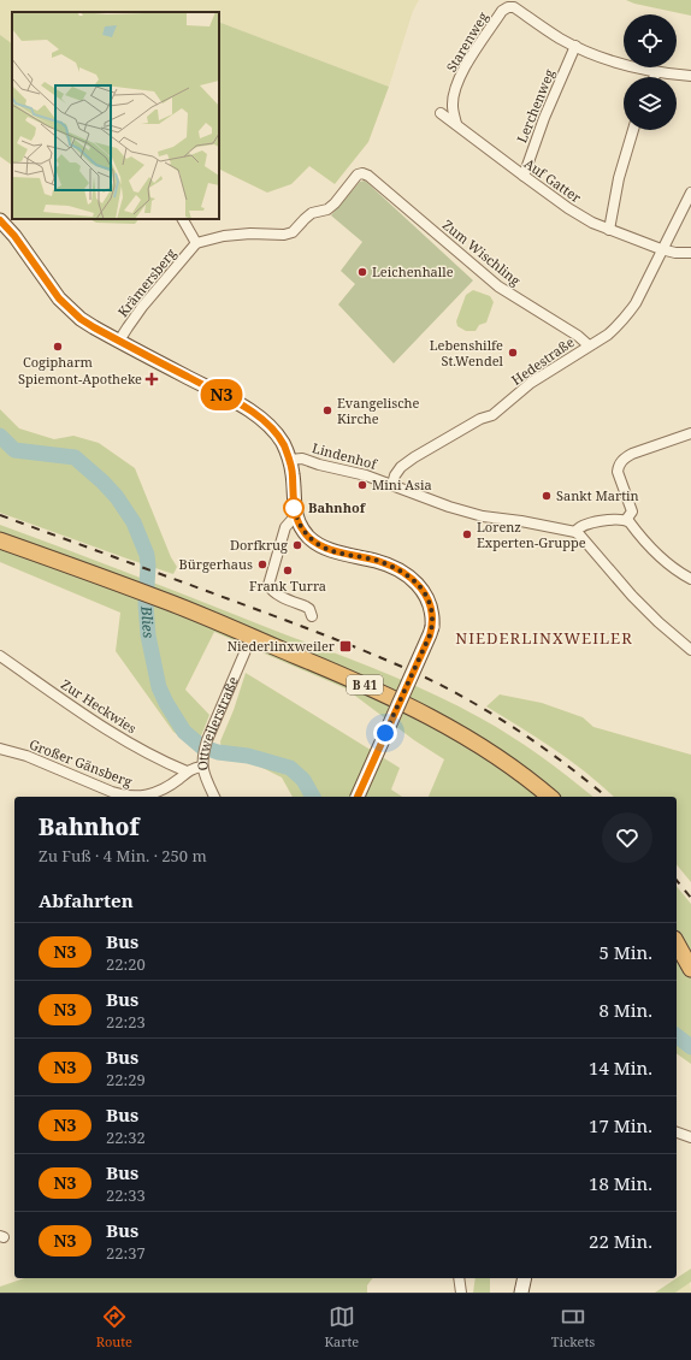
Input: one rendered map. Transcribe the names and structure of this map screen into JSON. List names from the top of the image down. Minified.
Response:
{"streets":{"highway":["B 41"],"street":["Starenweg","Lerchenweg","Auf Gatter","Zum Wischling","Krämersberg","Hedestraße","Lindenhof","Zur Heckwies","Ottweilerstraße","Großer Gänsberg"]},"crossings":[["Starenweg","Lerchenweg"],["Starenweg","Auf Gatter"],["Lerchenweg","Auf Gatter"],["Auf Gatter","Hedestraße"],["Zum Wischling","Krämersberg"],["Zum Wischling","Hedestraße"],["Hedestraße","Lindenhof"],["Zur Heckwies","Großer Gänsberg"],["Ottweilerstraße","Großer Gänsberg"]],"districts":["NIEDERLINXWEILER"],"water":["Blies"],"places":{"other":["Leichenhalle","Cogipharm","Lebenshilfe St.Wendel","Evangelische Kirche","Mini Asia","Sankt Martin","Bahnhof","Lorenz Experten-Gruppe","Dorfkrug","Bürgerhaus","Frank Turra"],"health":["Spiemont-Apotheke"],"transit":["Niederlinxweiler"]},"lines":["bus line N3"],"page":{"on_map":"N3","heading":[["Bahnhof","Zu Fuß · 4 Min. · 250 m"],"Abfahrten"],"list":[{"mark":"N3","name":"Bus","note":"22:20","value":"5 Min."},{"mark":"N3","name":"Bus","note":"22:23","value":"8 Min."},{"mark":"N3","name":"Bus","note":"22:29","value":"14 Min."},{"mark":"N3","name":"Bus","note":"22:32","value":"17 Min."},{"mark":"N3","name":"Bus","note":"22:33","value":"18 Min."},{"mark":"N3","name":"Bus","note":"22:37","value":"22 Min."}],"tabs":["Route","Karte","Tickets"]}}
